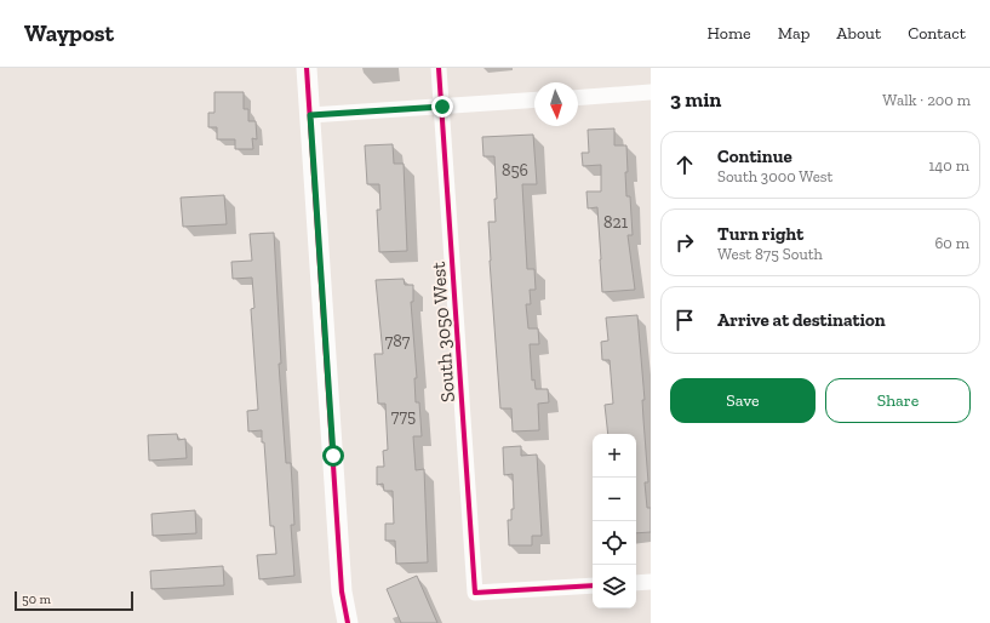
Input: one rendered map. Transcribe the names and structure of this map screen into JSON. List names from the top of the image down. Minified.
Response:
{"streets":{"street":["South 3050 West"]},"house_numbers":["856","821","787","775"],"scale_bar":"50 m","north":"bottom","page":{"header":"Waypost","nav":["Home","Map","About","Contact"],"heading":["3 min","Walk · 200 m"],"list":[["Continue","South 3000 West","140 m"],["Turn right","West 875 South","60 m"],"Arrive at destination"],"buttons":["Save","Share"],"map_buttons":["+","−"],"scale":"50 m"}}
